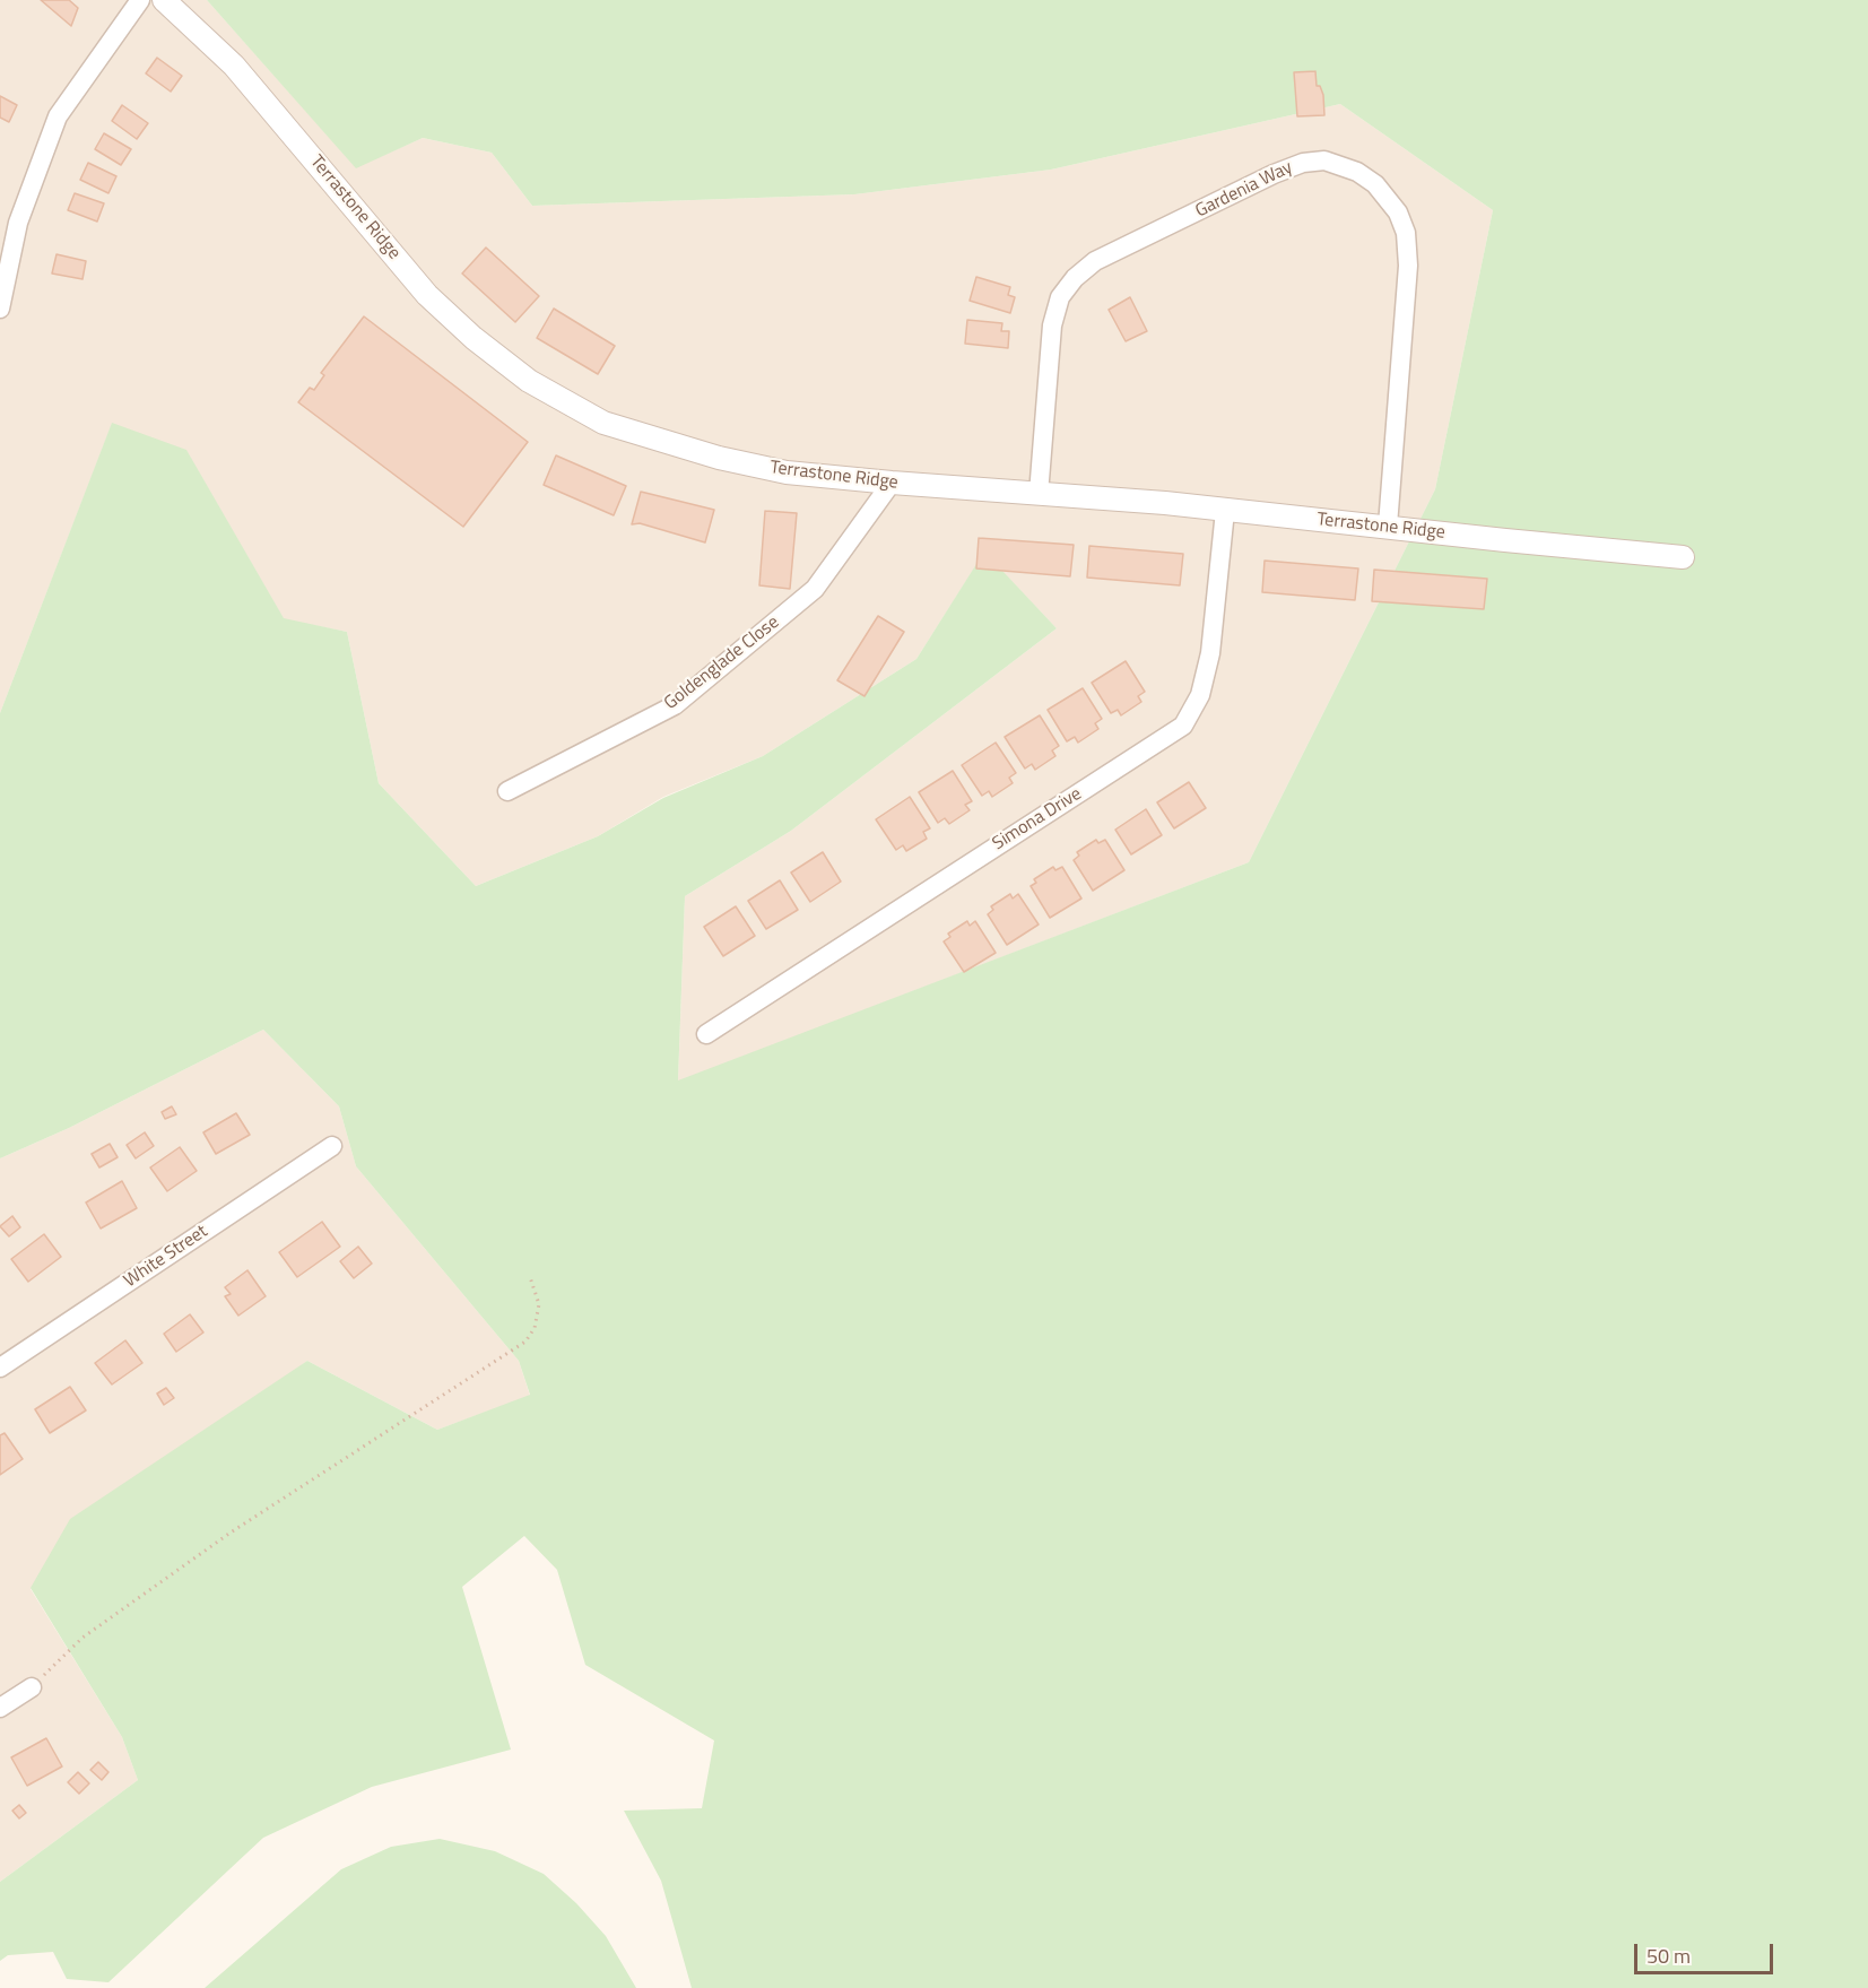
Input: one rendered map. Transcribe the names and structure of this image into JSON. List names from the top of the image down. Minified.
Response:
{"streets":{"street":["Gardenia Way","Terrastone Ridge","Goldenglade Close","Simona Drive","White Street"]},"crossings":[["Gardenia Way","Terrastone Ridge"],["Terrastone Ridge","Goldenglade Close"],["Terrastone Ridge","Simona Drive"]],"scale_bar":"50 m"}
